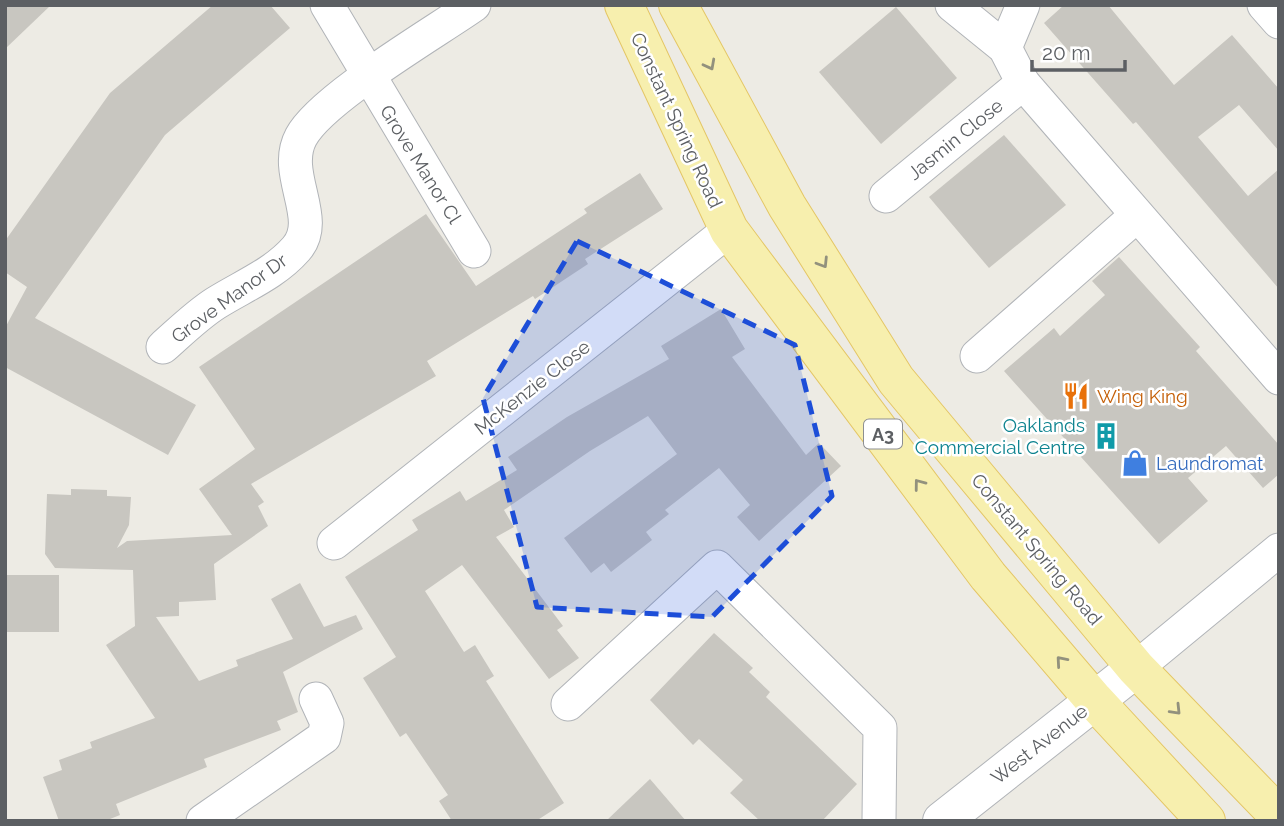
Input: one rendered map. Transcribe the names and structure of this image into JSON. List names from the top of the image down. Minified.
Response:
{"streets":{"main road":["Constant Spring Road","A3"],"street":["Jasmin Close","Grove Manor Cl","Grove Manor Dr","McKenzie Close","West Avenue"]},"crossings":[["Constant Spring Road","McKenzie Close"],["Constant Spring Road","West Avenue"],["Grove Manor Cl","Grove Manor Dr"]],"places":{"restaurant":["Wing King"],"building":["Oaklands Commercial Centre"],"shop":["Laundromat"]},"scale_bar":"20 m"}
